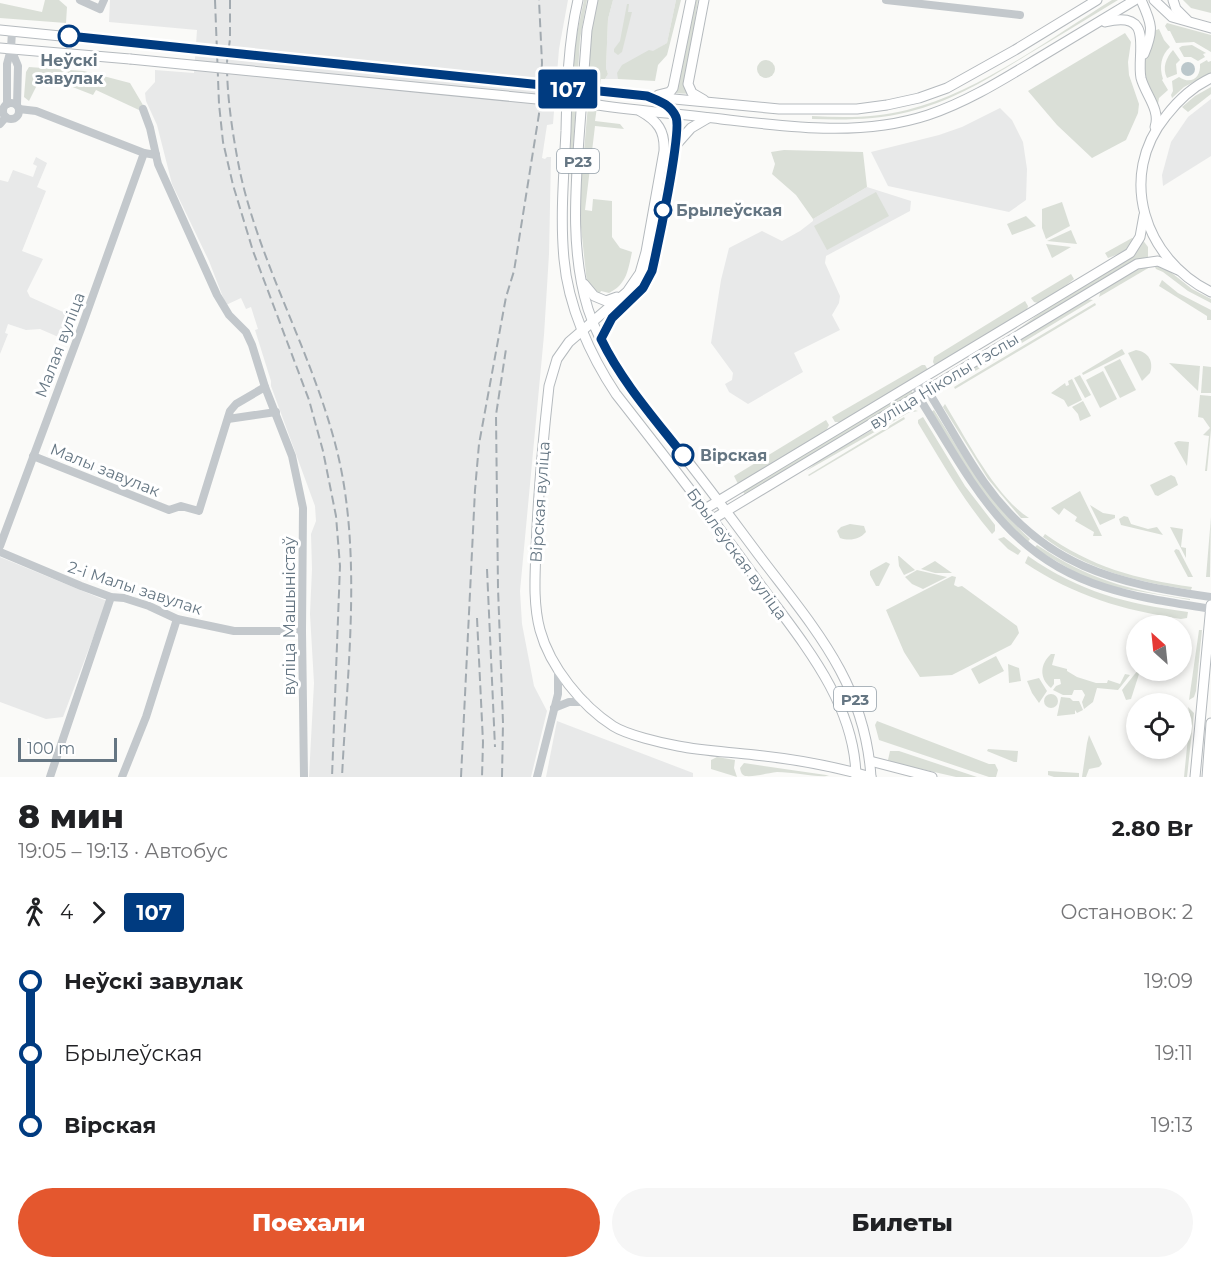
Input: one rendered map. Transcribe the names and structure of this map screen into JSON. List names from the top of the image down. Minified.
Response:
{"streets":{"main road":["Р23","вуліца Ніколы Тэслы","Вірская вуліца","Брылеўская вуліца"],"street":["Малая вуліца","Малы завулак","2-і Малы завулак","вуліца Машыністаў"]},"crossings":[["Р23","Вірская вуліца"],["Р23","Брылеўская вуліца"],["Малая вуліца","Малы завулак"],["вуліца Ніколы Тэслы","Брылеўская вуліца"],["Малы завулак","вуліца Машыністаў"],["Вірская вуліца","Брылеўская вуліца"],["2-і Малы завулак","вуліца Машыністаў"]],"places":["Неўскі завулак","Брылеўская","Вірская"],"lines":["bus line 107"],"scale_bar":"100 m","north":"top left","page":{"on_map":"107","scale":"100 m","heading":["8 мин","19:05 – 19:13 · Автобус","2.80 Br"],"legs":["4","107","Остановок: 2"],"list":[{"name":"Неўскі завулак","value":"19:09"},{"name":"Брылеўская","value":"19:11"},{"name":"Вірская","value":"19:13"}],"buttons":["Поехали","Билеты"]}}
